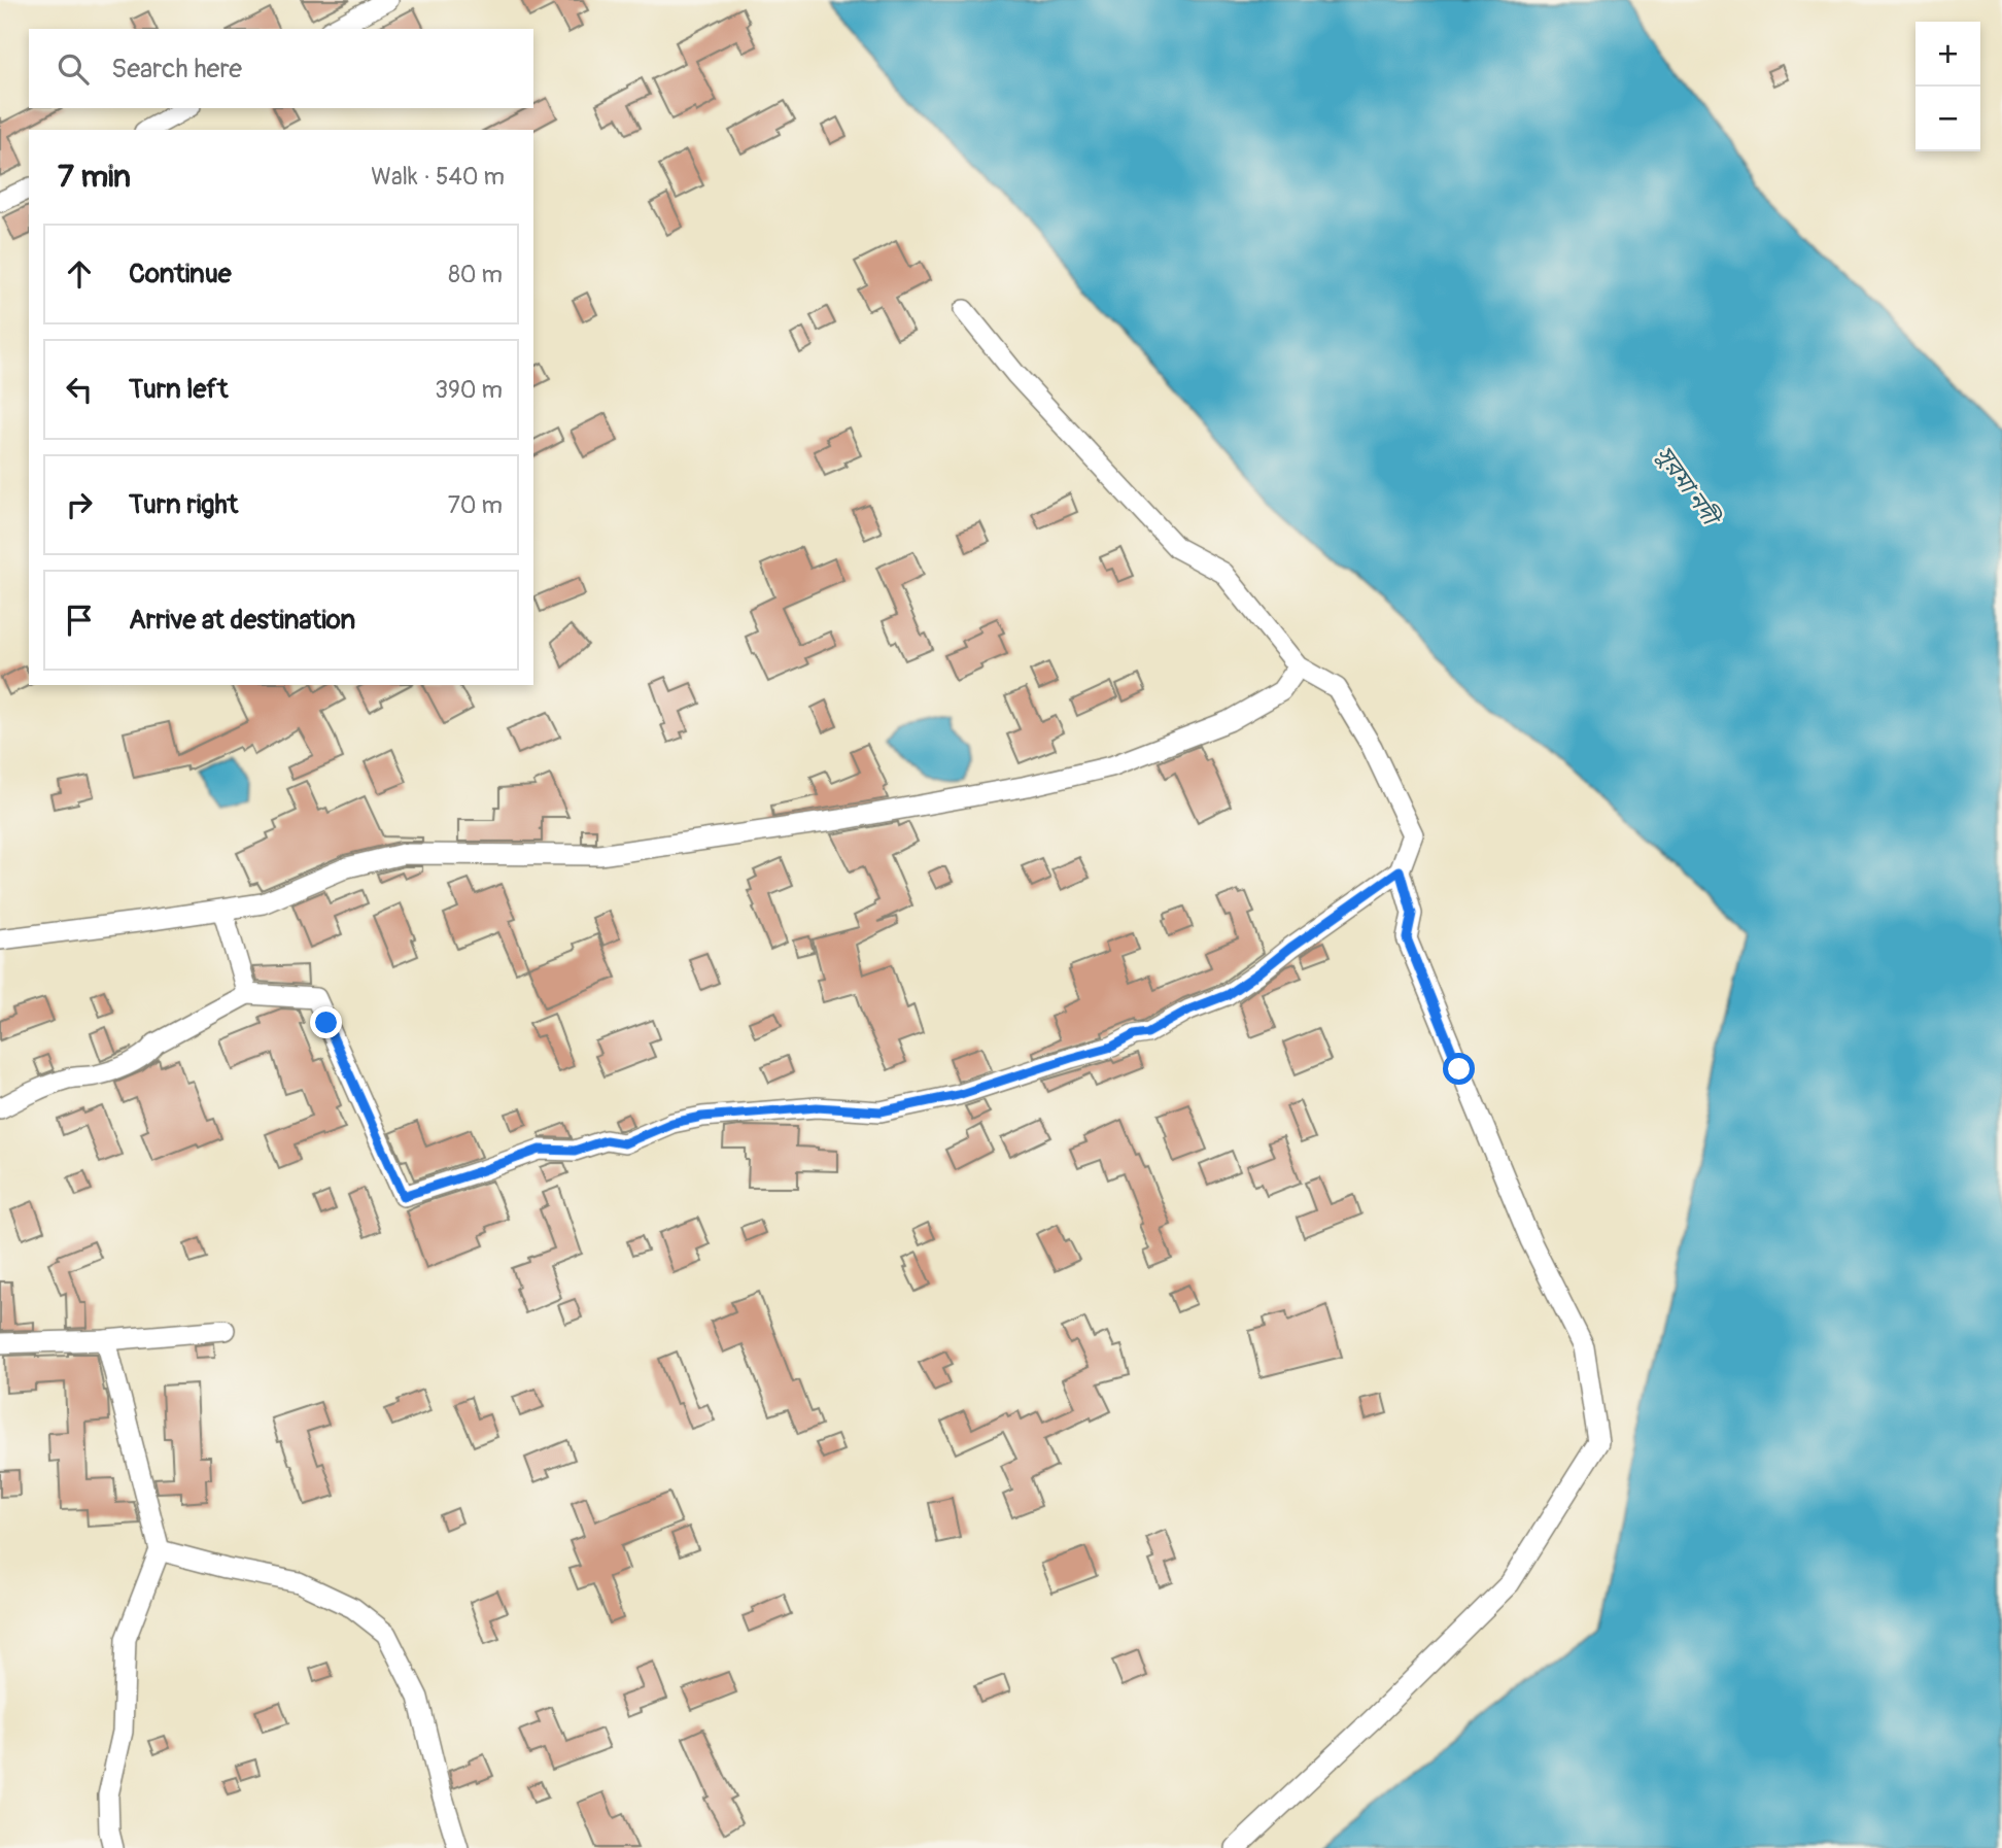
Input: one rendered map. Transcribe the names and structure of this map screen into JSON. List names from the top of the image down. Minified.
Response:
{"water":["সুরমা নদী"],"page":{"map_buttons":["+","−"],"search":"Search here","heading":["7 min","Walk · 540 m"],"list":[["Continue","80 m"],["Turn left","390 m"],["Turn right","70 m"],"Arrive at destination"]}}
